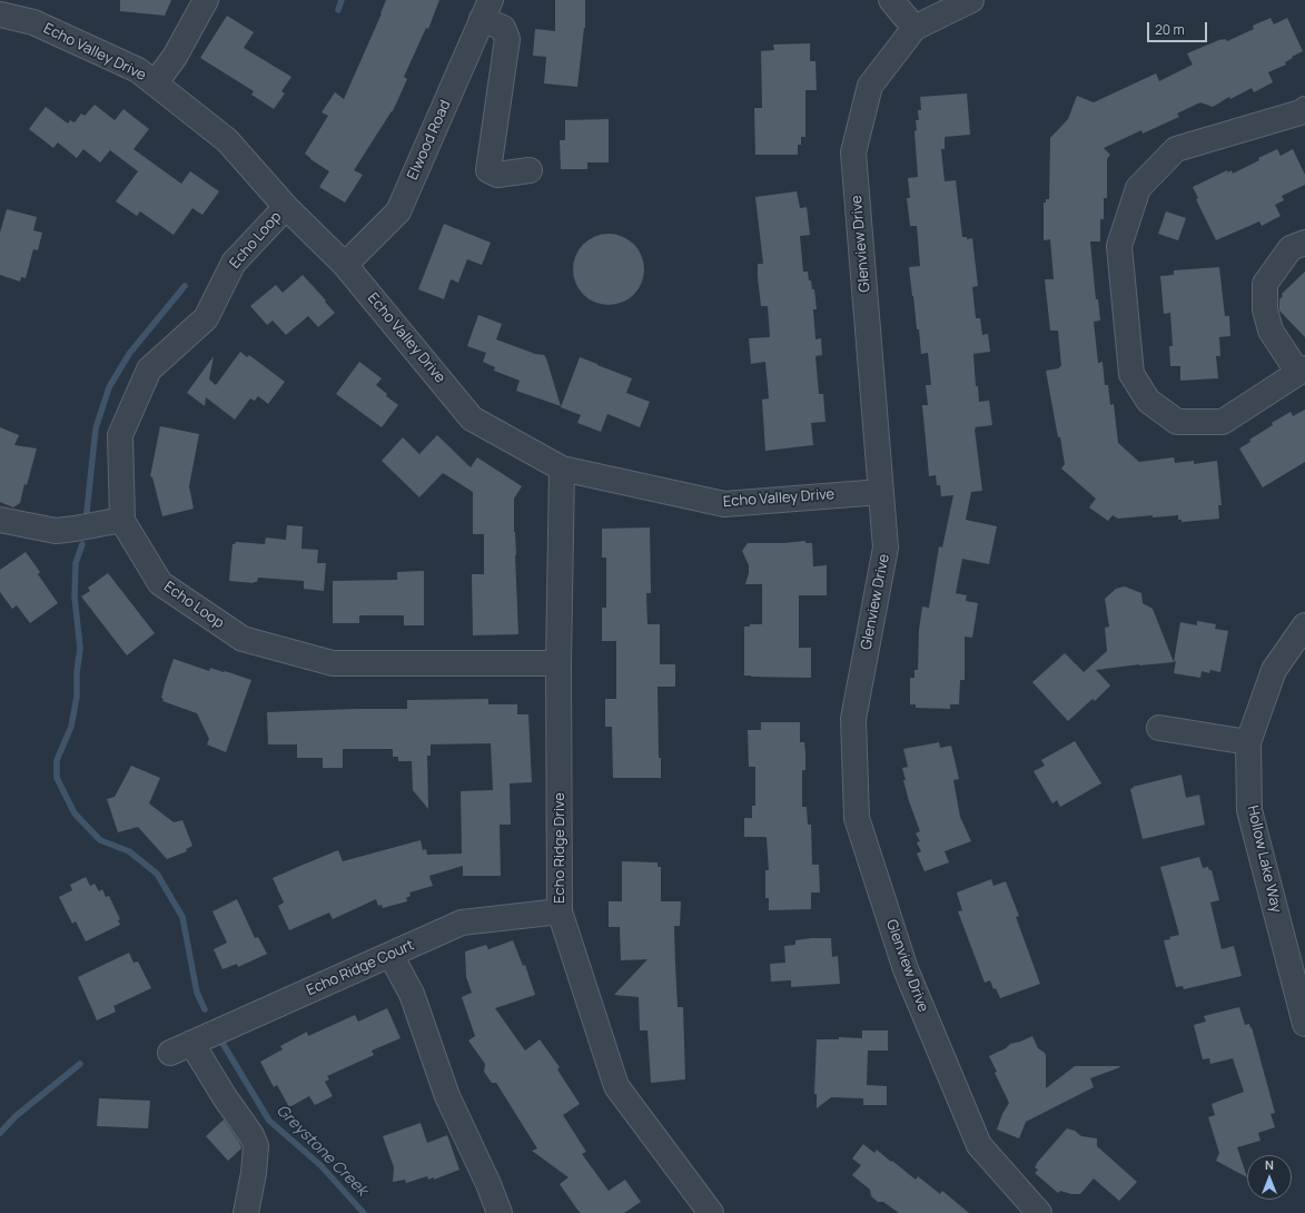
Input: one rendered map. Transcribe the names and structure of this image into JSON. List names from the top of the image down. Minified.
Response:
{"streets":{"street":["Echo Valley Drive","Elwood Road","Echo Loop","Glenview Drive","Echo Ridge Drive","Hollow Lake Way","Echo Ridge Court"]},"crossings":[["Echo Valley Drive","Elwood Road"],["Echo Valley Drive","Echo Loop"],["Echo Valley Drive","Glenview Drive"],["Echo Valley Drive","Echo Ridge Drive"],["Echo Loop","Echo Ridge Drive"],["Echo Ridge Drive","Echo Ridge Court"]],"water":["Greystone Creek"],"scale_bar":"20 m","north":"top"}
